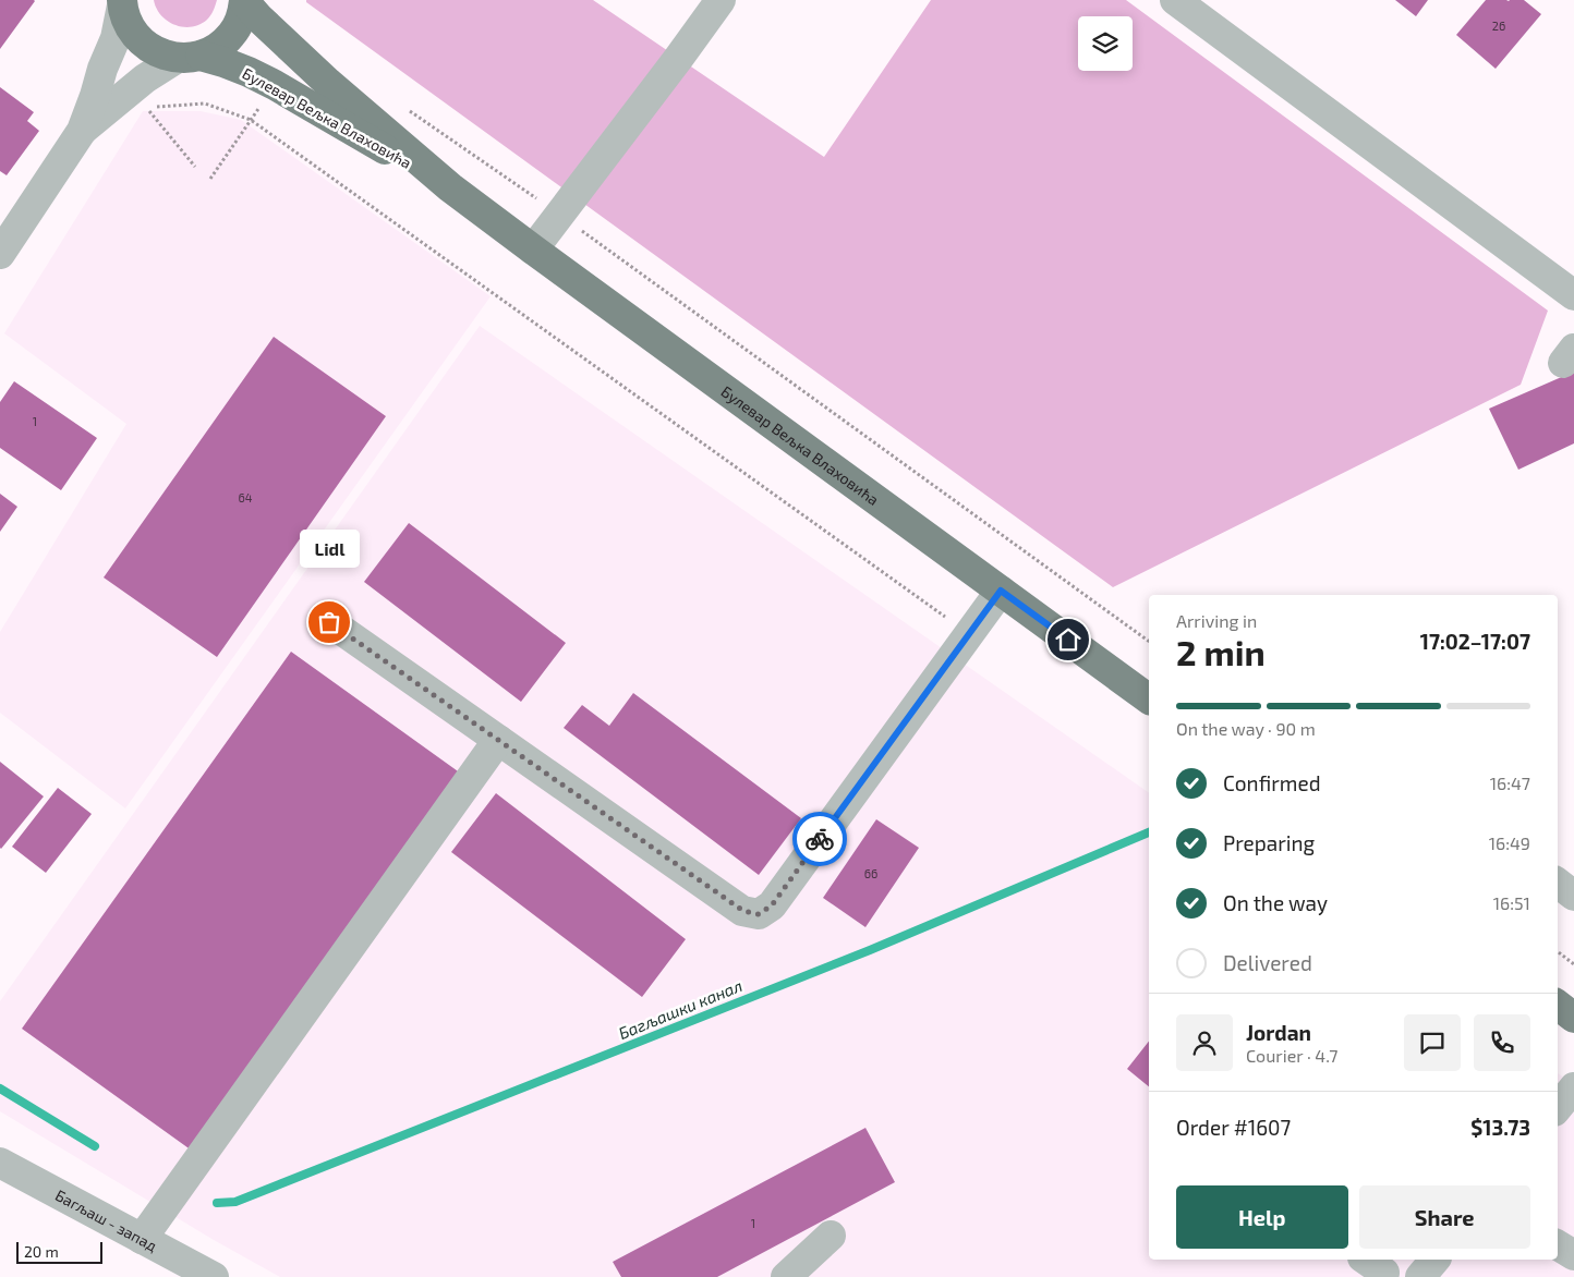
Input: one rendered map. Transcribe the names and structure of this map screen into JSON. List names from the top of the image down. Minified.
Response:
{"streets":{"main road":["Булевар Вељка Влаховића"],"street":["Багљаш - запад"]},"water":["Багљашки канал"],"places":["Lidl"],"house_numbers":["26","1","64","66","1"],"scale_bar":"20 m","page":{"bubble":"Lidl","heading":["2 min","Arriving in","17:02–17:07"],"panel":["Jordan","Courier · 4.7","Order #1607","$13.73"],"bar":"On the way · 90 m","list":[["Confirmed","16:47"],["Preparing","16:49"],["On the way","16:51"],"Delivered"],"buttons":["Help","Share"],"scale":"20 m"}}
